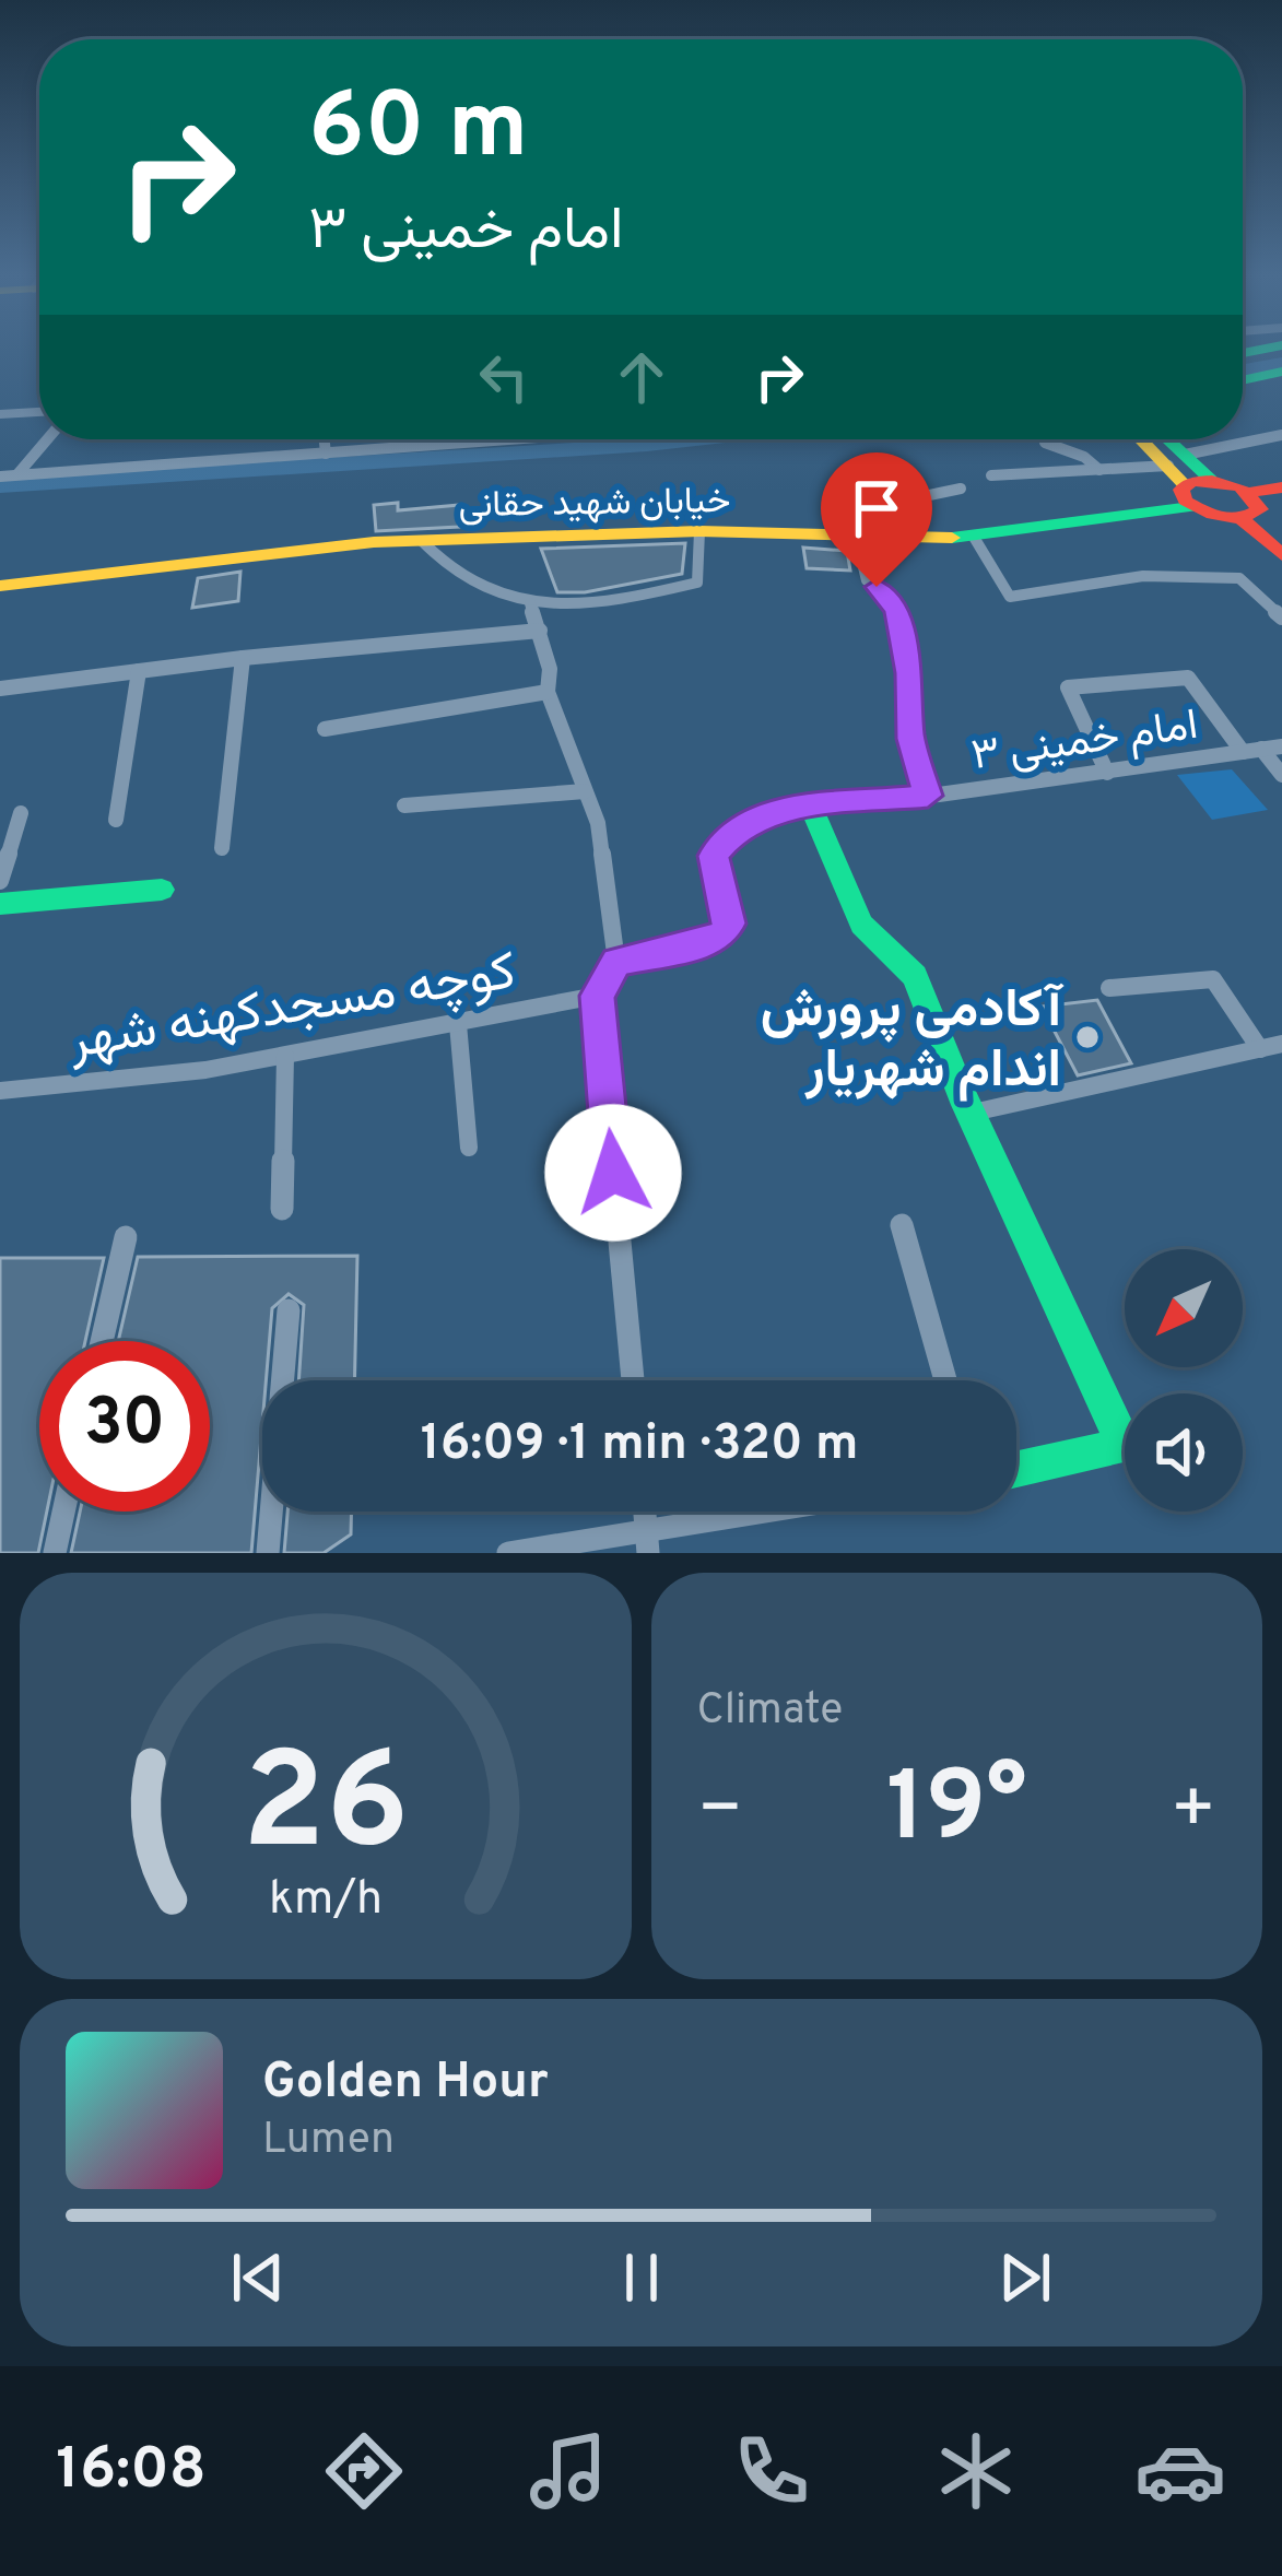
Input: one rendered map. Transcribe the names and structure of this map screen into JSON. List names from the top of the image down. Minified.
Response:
{"streets":{"main road":["خیابان شهید حقانی"],"street":["امام خمینی ۳","کوچه مسجدکهنه شهر"]},"places":["آکادمی پرورش اندام شهریار"],"north":"bottom left","page":{"turn":["60 m","امام خمینی ۳"],"limit":"30","trip":"16:09 · 1 min · 320 m","tile":"Climate","heat":["−","19°","+"],"song":["Golden Hour","Lumen"],"tabs":"16:08","gauge":["26","km/h"]}}
